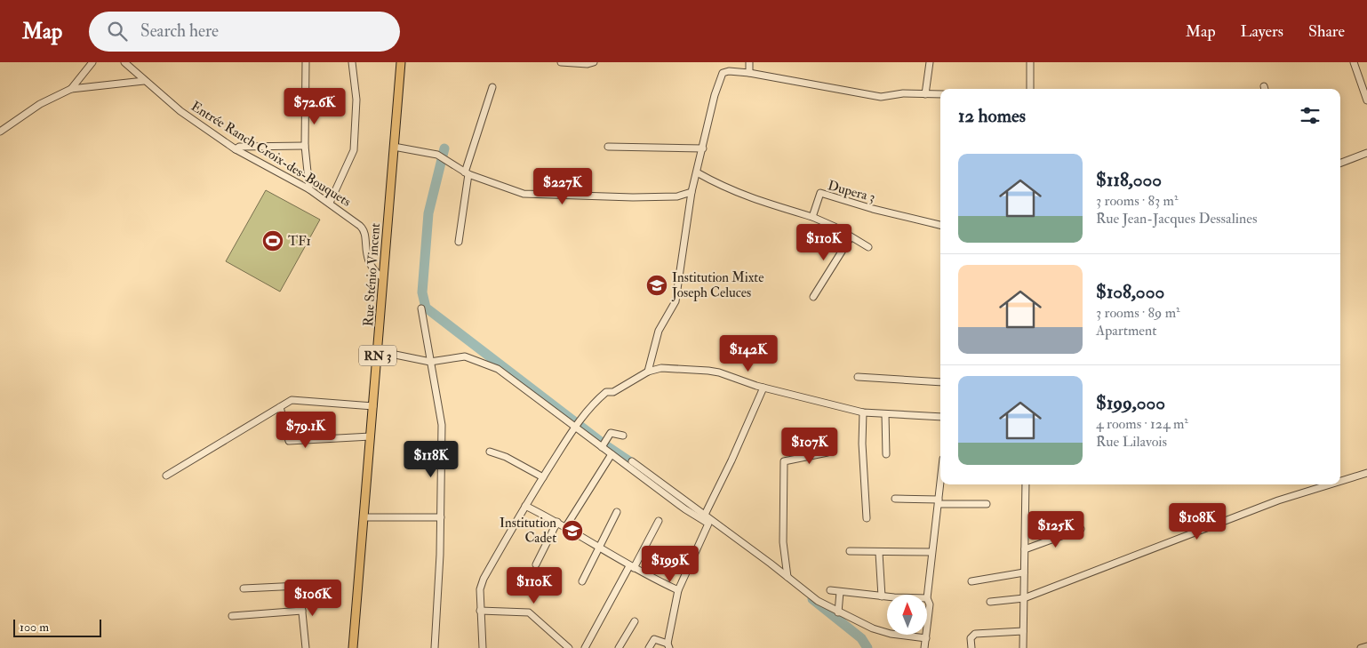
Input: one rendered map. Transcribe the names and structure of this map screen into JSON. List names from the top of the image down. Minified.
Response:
{"streets":{"main road":["Rue Sténio Vincent","RN 3"],"street":["Entrée Ranch Croix-des-Bouquets","Dupera 3"]},"crossings":[["Entrée Ranch Croix-des-Bouquets","Rue Sténio Vincent"]],"places":{"sports":["TF1"],"school or university":["Institution Mixte Joseph Celuces","Institution Cadet"]},"scale_bar":"100 m","north":"top","page":{"header":"Map","search":"Search here","nav":["Map","Layers","Share"],"price":["$72.6K","$227K","$110K","$142K","$79.1K","$107K","$118K","$108K","$125K","$199K","$110K","$106K"],"heading":"12 homes","list":[{"name":"$118,000","note":"3 rooms · 83 m² · Rue Jean-Jacques Dessalines"},{"name":"$108,000","note":"3 rooms · 89 m² · Apartment"},{"name":"$199,000","note":"4 rooms · 124 m² · Rue Lilavois"}],"scale":"100 m"}}
